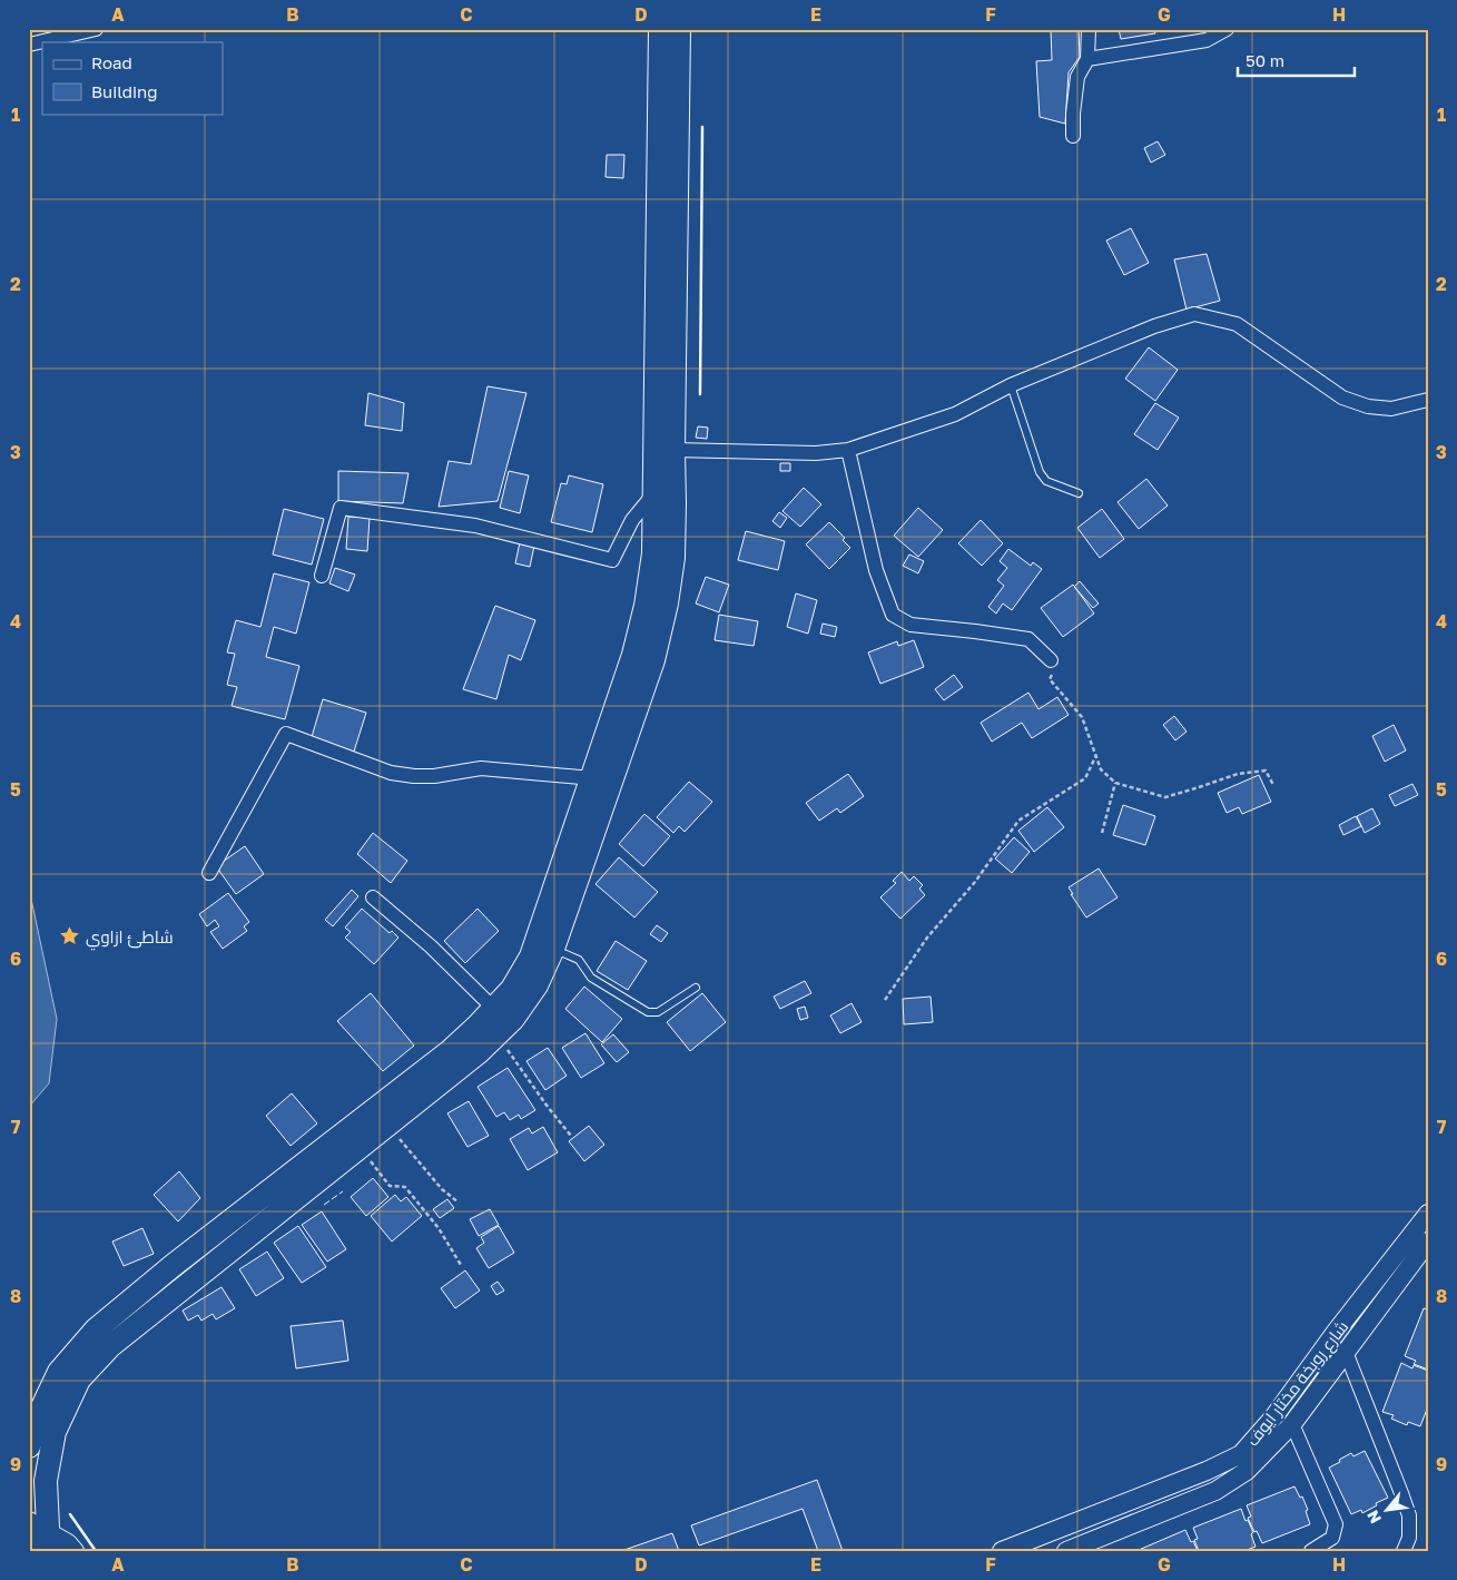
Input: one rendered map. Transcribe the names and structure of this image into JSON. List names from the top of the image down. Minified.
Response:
{"streets":{"street":["شارع روبخة مختار ايوف"]},"places":{"place":["شاطئ ازاوي"]},"legend":["Road","Building"],"scale_bar":"50 m","north":"bottom left","grid":{"columns":["A","B","C","D","E","F","G","H"],"rows":["1","2","3","4","5","6","7","8","9"]}}
